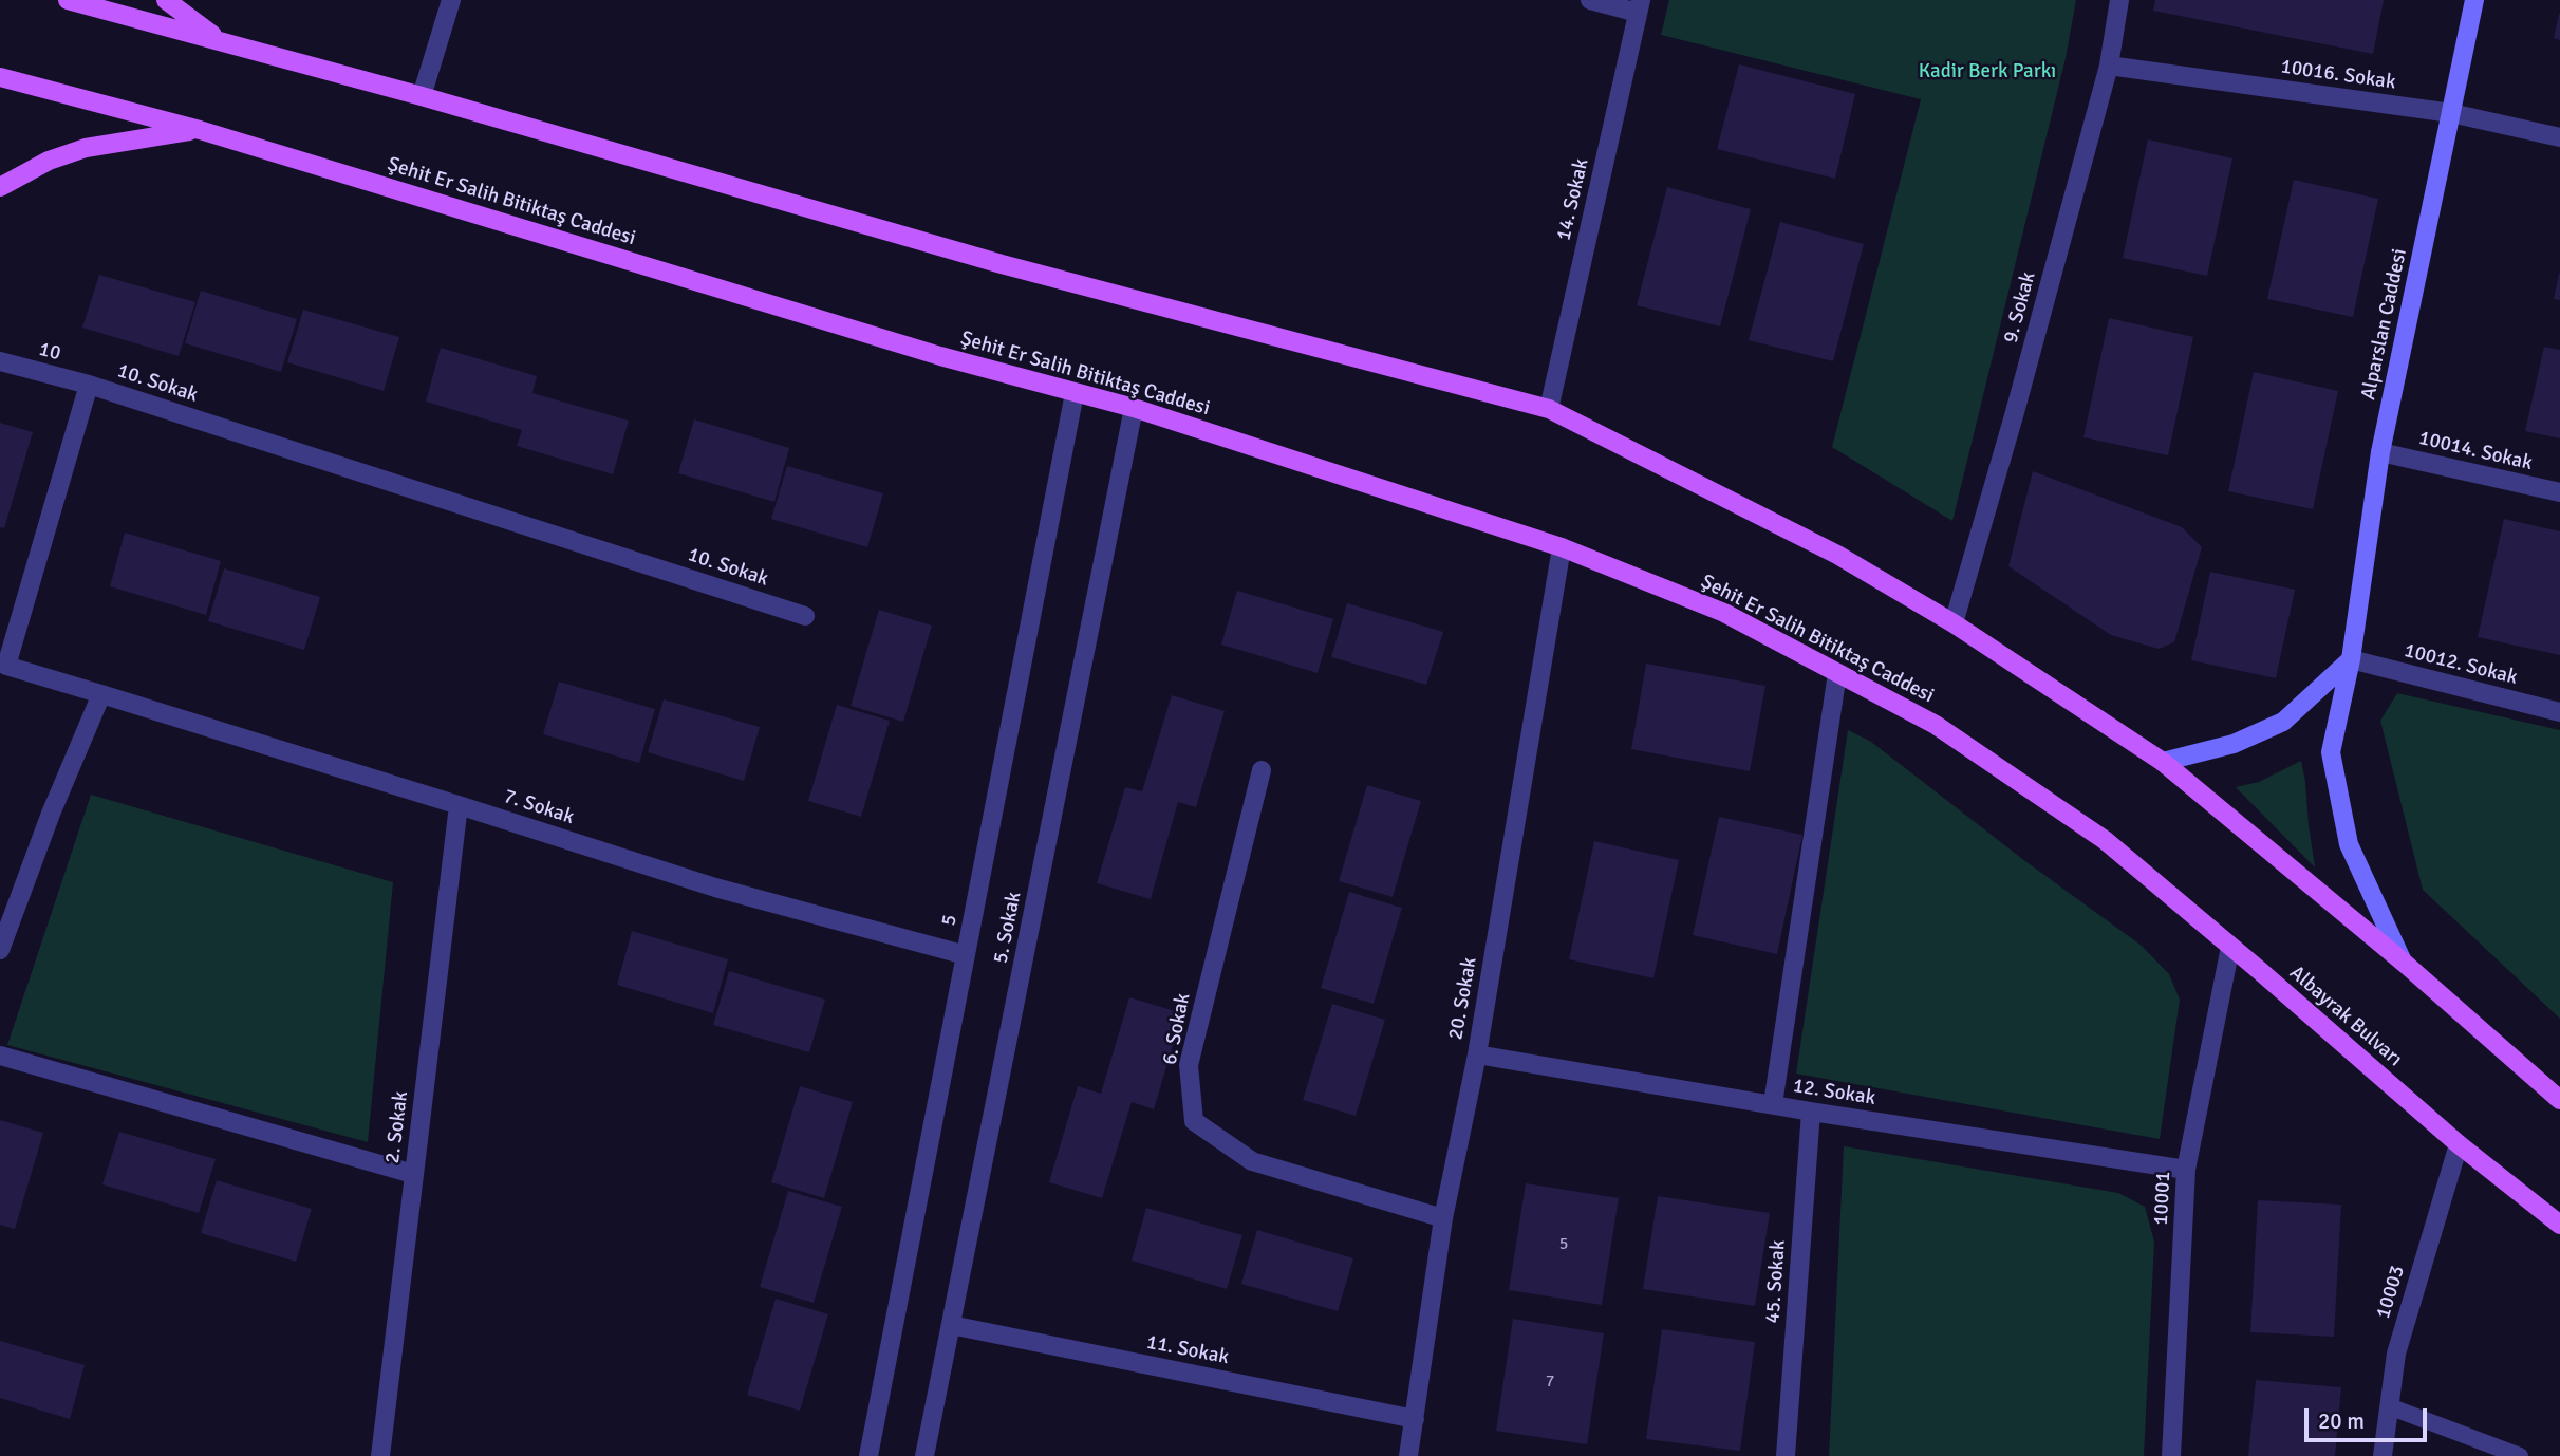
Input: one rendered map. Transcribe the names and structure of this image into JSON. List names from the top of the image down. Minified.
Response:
{"streets":{"main road":["Şehit Er Salih Bitiktaş Caddesi","Albayrak Bulvarı"],"street":["10016. Sokak","14. Sokak","9. Sokak","Alparslan Caddesi","10","10. Sokak","10014. Sokak","10012. Sokak","7. Sokak","5","5. Sokak","20. Sokak","6. Sokak","12. Sokak","2. Sokak","10001","45. Sokak","10003","11. Sokak"]},"crossings":[["10016. Sokak","9. Sokak"],["10016. Sokak","Alparslan Caddesi"],["Şehit Er Salih Bitiktaş Caddesi","5"],["Şehit Er Salih Bitiktaş Caddesi","5. Sokak"],["Şehit Er Salih Bitiktaş Caddesi","20. Sokak"],["Şehit Er Salih Bitiktaş Caddesi","Albayrak Bulvarı"],["Alparslan Caddesi","10014. Sokak"],["Alparslan Caddesi","10012. Sokak"],["10","10. Sokak"],["10. Sokak","7. Sokak"],["7. Sokak","5"],["7. Sokak","2. Sokak"],["5. Sokak","11. Sokak"],["20. Sokak","6. Sokak"],["20. Sokak","12. Sokak"],["20. Sokak","11. Sokak"],["Albayrak Bulvarı","10001"],["Albayrak Bulvarı","10003"],["12. Sokak","10001"],["12. Sokak","45. Sokak"]],"parks":["Kadir Berk Parkı"],"house_numbers":["5","7"],"scale_bar":"20 m"}
